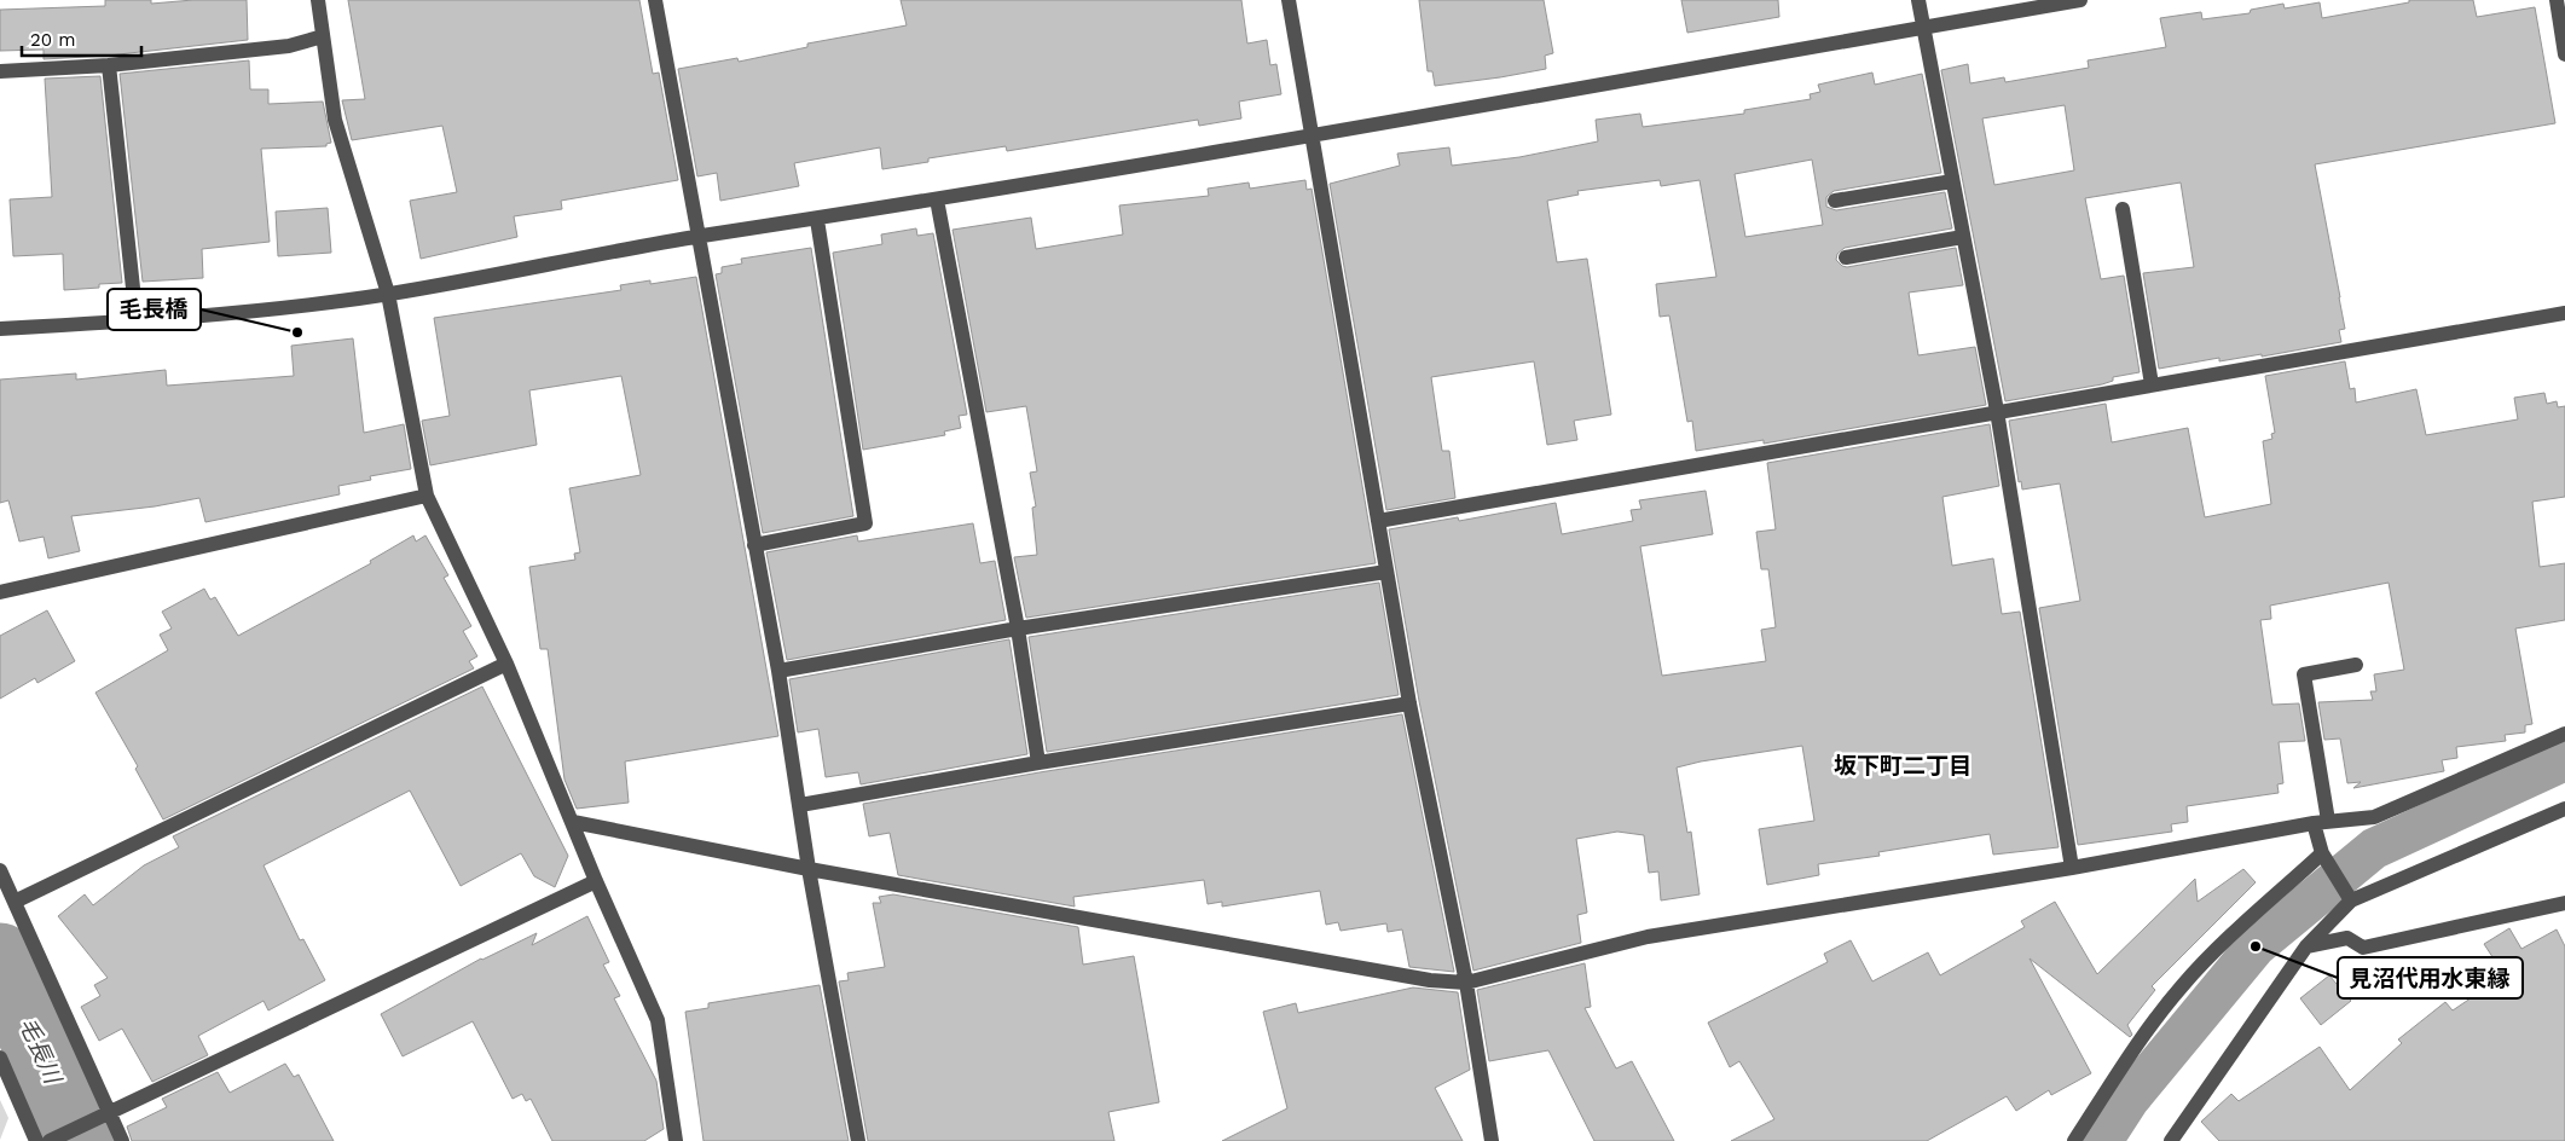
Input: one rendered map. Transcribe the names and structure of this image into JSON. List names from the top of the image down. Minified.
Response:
{"districts":["坂下町二丁目"],"water":["毛長川"],"places":["毛長橋","見沼代用水東縁"],"scale_bar":"20 m"}
